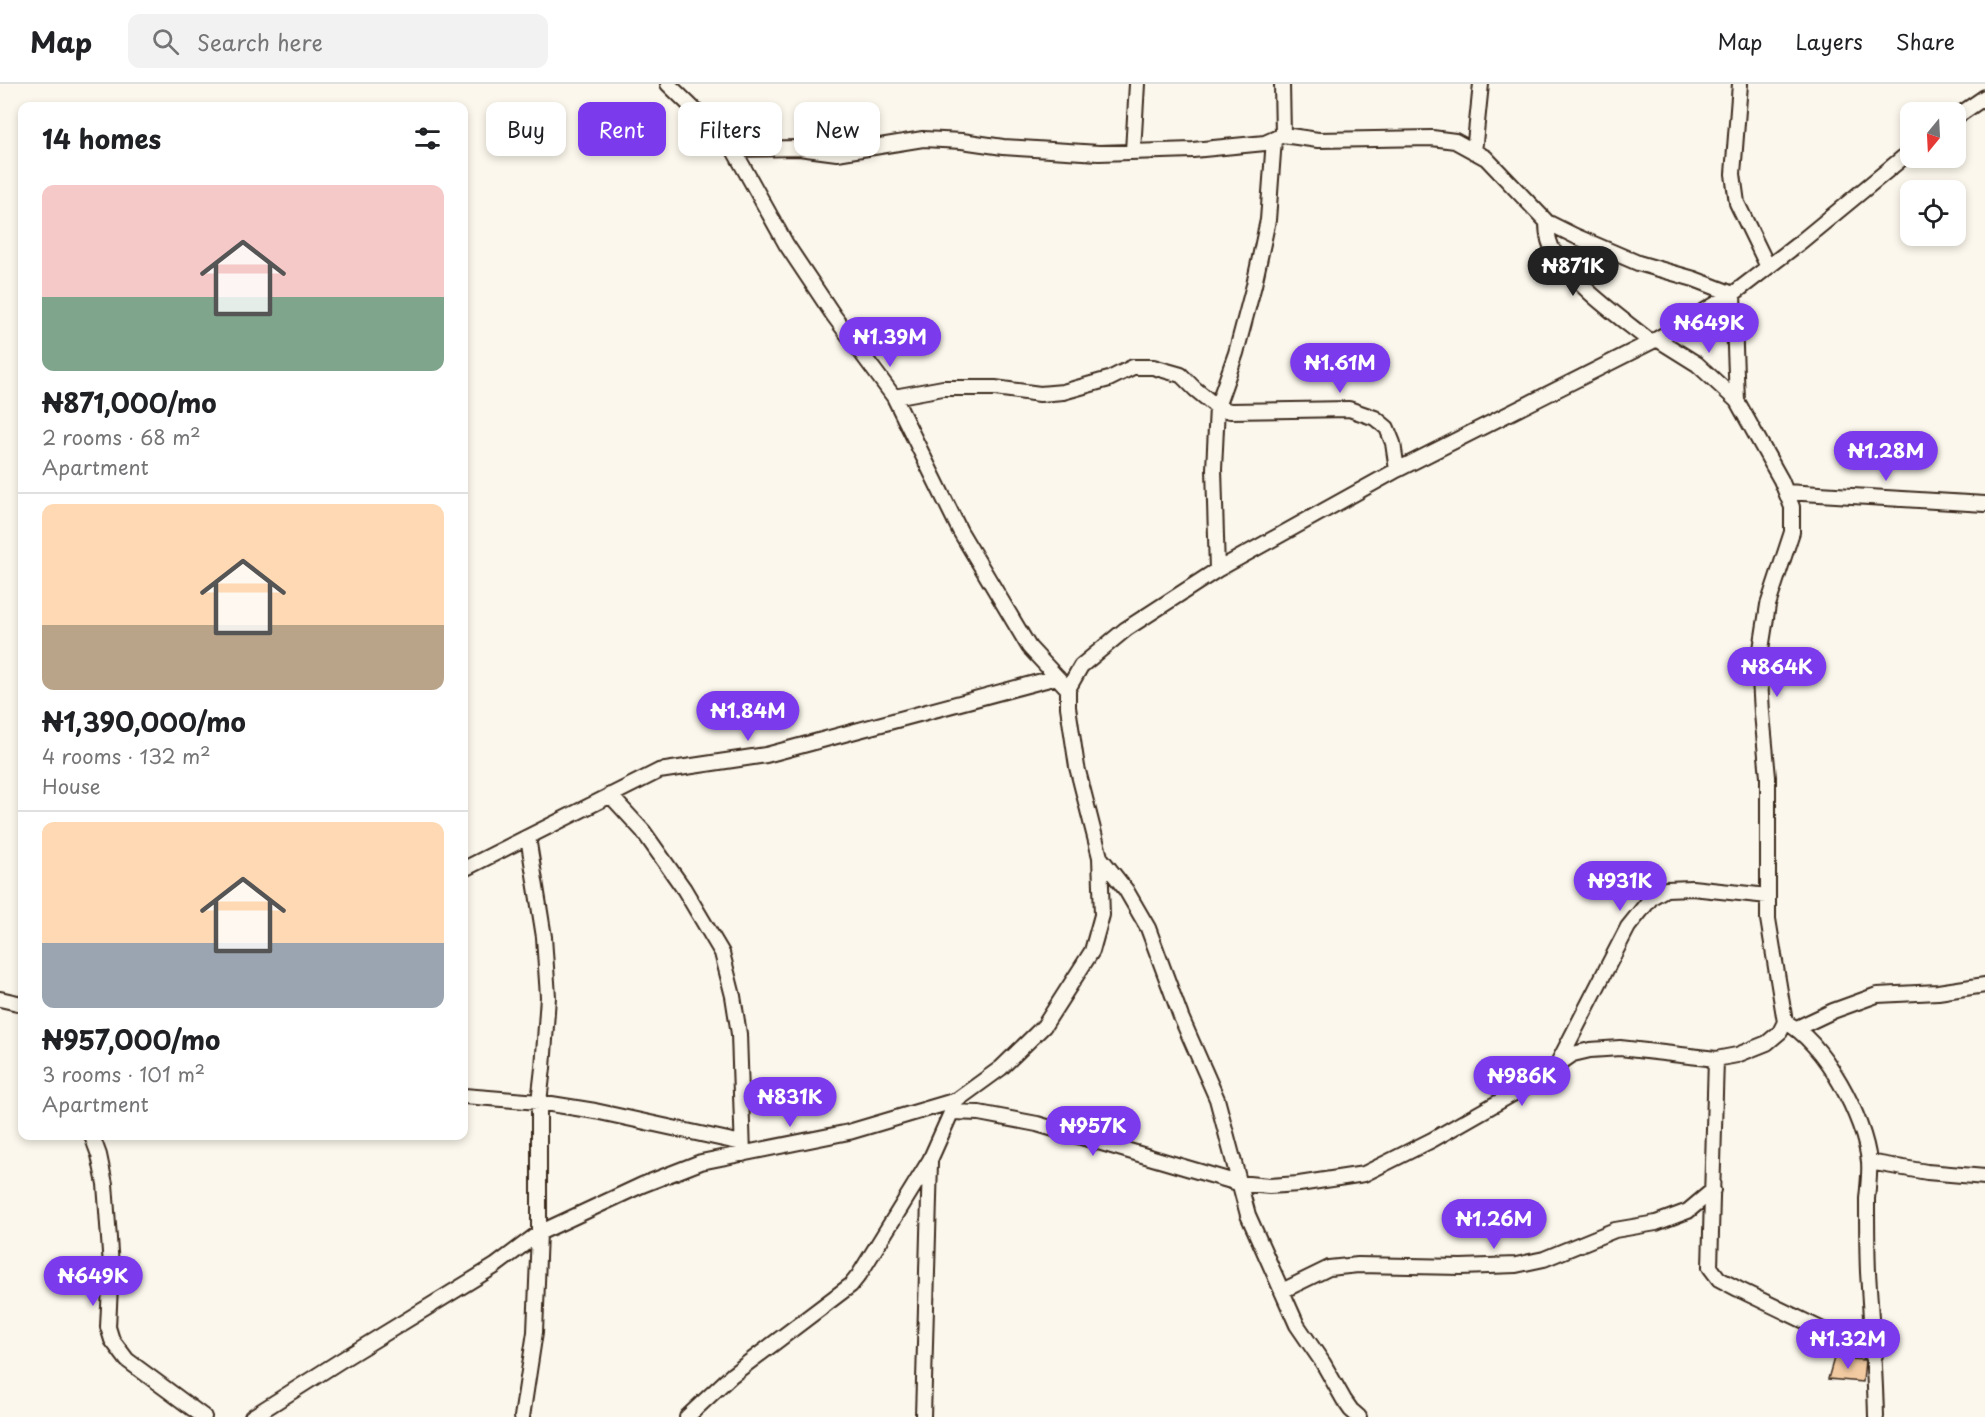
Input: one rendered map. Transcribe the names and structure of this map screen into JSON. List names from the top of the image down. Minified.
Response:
{"north":"bottom","page":{"header":"Map","search":"Search here","nav":["Map","Layers","Share"],"chip":["Buy","Rent","Filters","New"],"heading":"14 homes","list":[{"name":"₦871,000/mo","note":"2 rooms · 68 m² · Apartment"},{"name":"₦1,390,000/mo","note":"4 rooms · 132 m² · House"},{"name":"₦957,000/mo","note":"3 rooms · 101 m² · Apartment"}],"price":["₦871K","₦649K","₦1.39M","₦1.61M","₦1.28M","₦864K","₦1.84M","₦931K","₦986K","₦831K","₦957K","₦1.26M","₦649K","₦1.32M"]}}
